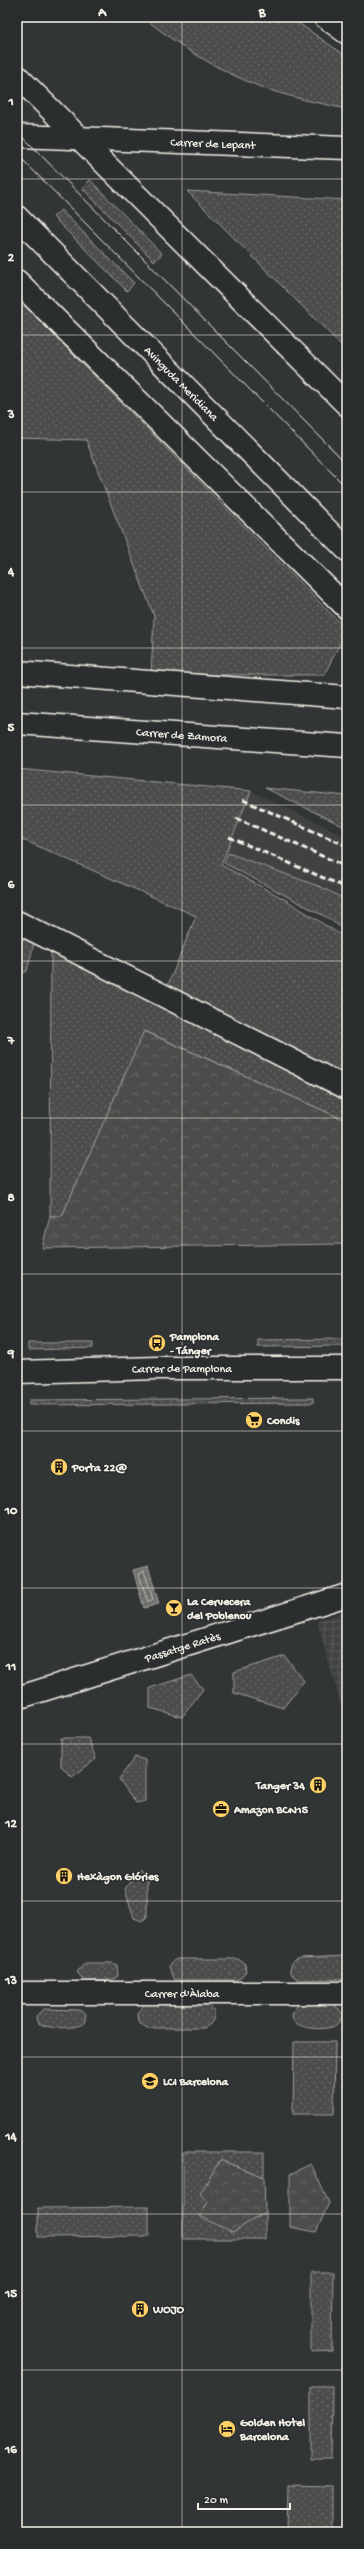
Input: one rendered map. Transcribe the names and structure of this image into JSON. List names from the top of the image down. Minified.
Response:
{"streets":{"street":["Carrer de Lepant","Avinguda Meridiana","Carrer de Zamora","Carrer de Pamplona","Passatge Ratès","Carrer d'Àlaba"]},"places":{"bus stop":["Pamplona - Tánger"],"supermarket":["Condis"],"building":["Porta 22@","Tanger 34","Hexàgon Glóries","WOJO"],"bar":["La Cervecera del Poblenou"],"office":["Amazon BCN15"],"school or university":["LCI Barcelona"],"hotel":["Golden Hotel Barcelona"]},"scale_bar":"20 m","grid":{"columns":["A","B"],"rows":["1","2","3","4","5","6","7","8","9","10","11","12","13","14","15","16"]}}
